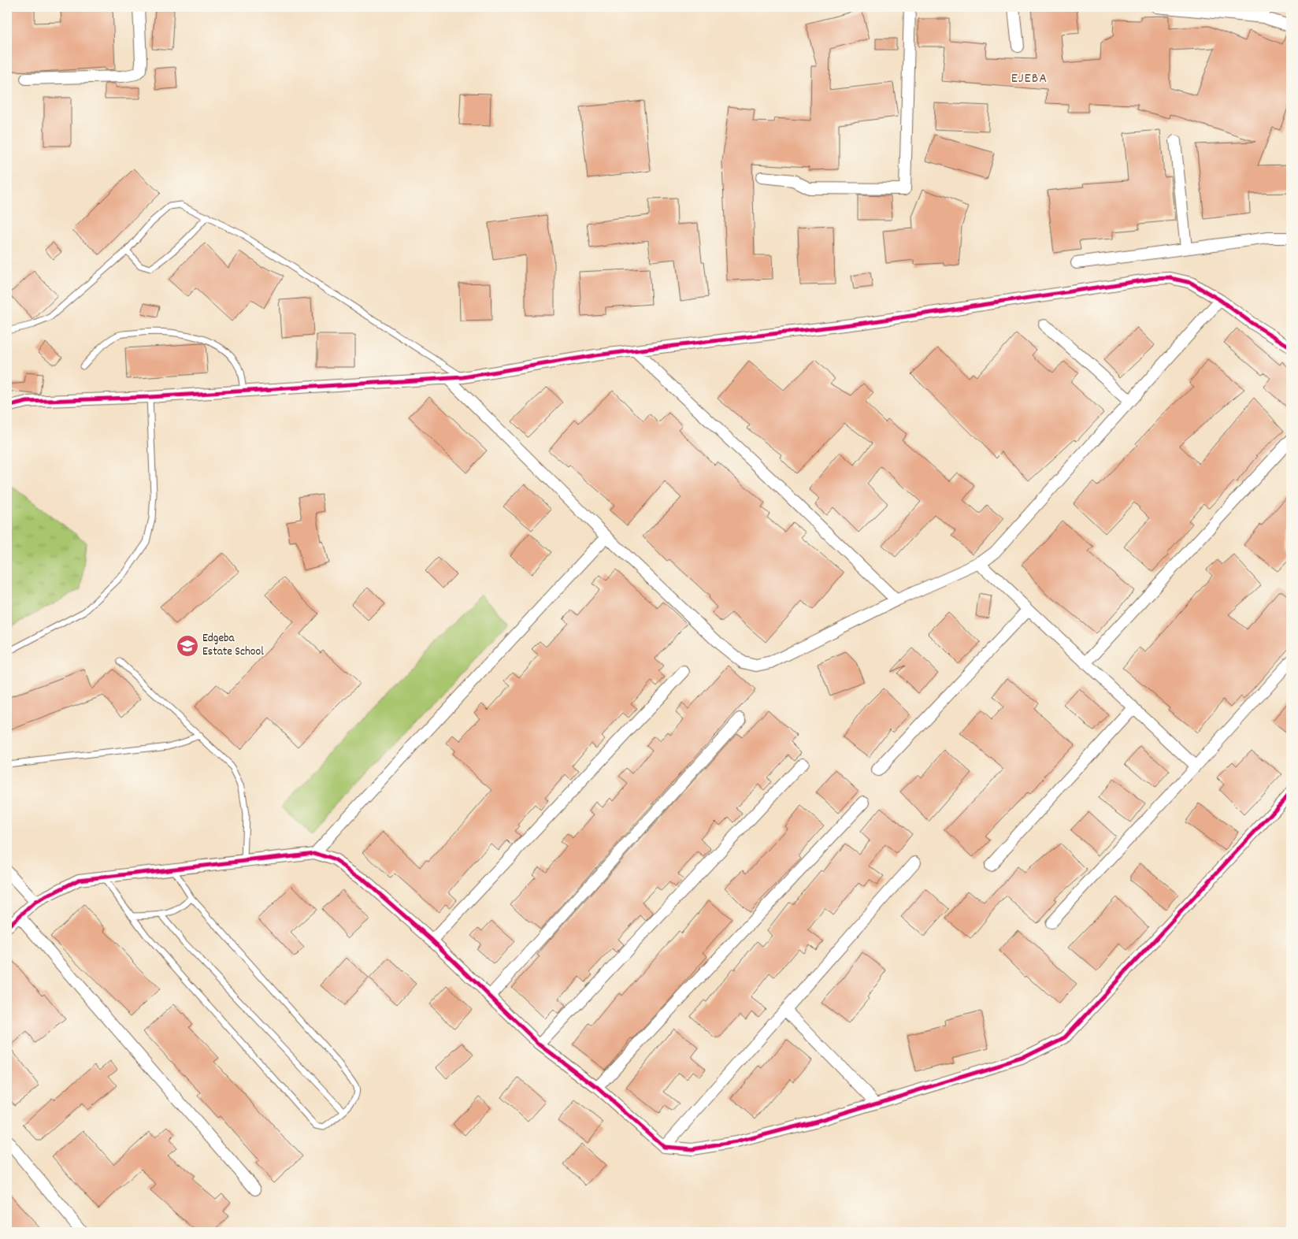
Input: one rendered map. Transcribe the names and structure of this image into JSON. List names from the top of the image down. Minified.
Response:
{"districts":["EJEBA"],"places":{"school or university":["Edgeba Estate School"]}}
